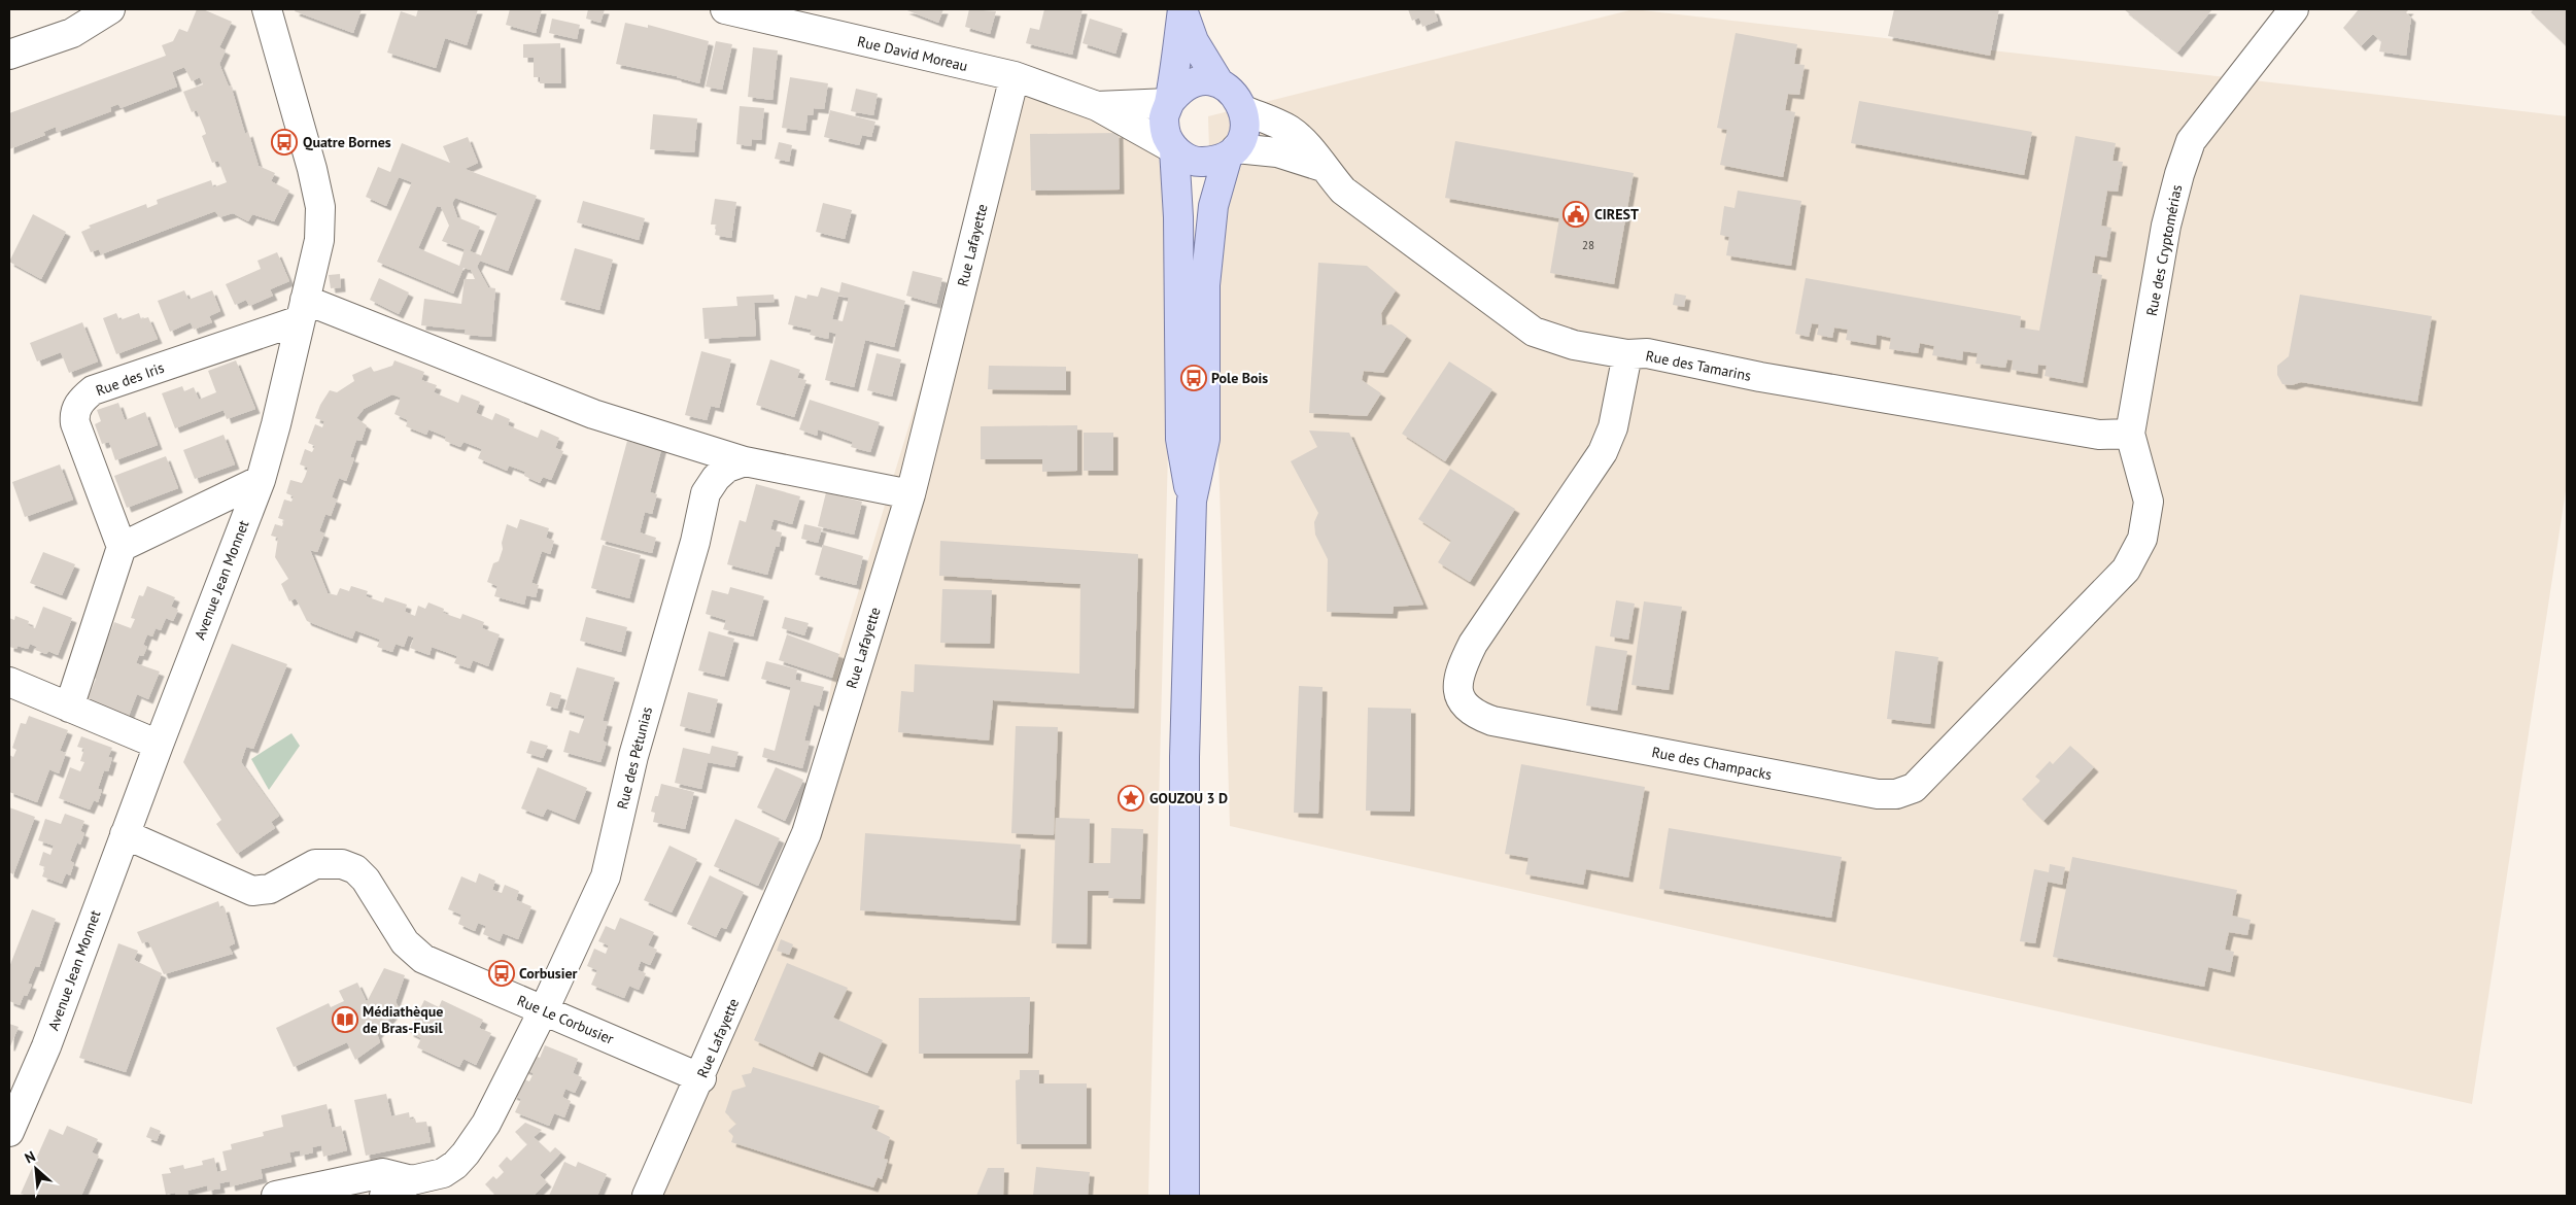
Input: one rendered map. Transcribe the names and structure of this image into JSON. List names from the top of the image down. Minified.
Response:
{"streets":{"street":["Rue David Moreau","Rue Lafayette","Rue des Cryptomérias","Rue des Tamarins","Rue des Iris","Avenue Jean Monnet","Rue des Pétunias","Rue des Champacks","Rue Le Corbusier"]},"crossings":[["Rue David Moreau","Rue Lafayette"],["Rue David Moreau","Rue des Tamarins"],["Rue Lafayette","Rue Le Corbusier"],["Rue des Cryptomérias","Rue des Tamarins"],["Rue des Cryptomérias","Rue des Champacks"],["Rue des Tamarins","Rue des Champacks"],["Rue des Iris","Avenue Jean Monnet"],["Avenue Jean Monnet","Rue Le Corbusier"],["Rue des Pétunias","Rue Le Corbusier"]],"places":{"bus stop":["Quatre Bornes","Pole Bois","Corbusier"],"public building":["CIREST"],"place":["GOUZOU 3 D"],"library":["Médiathèque de Bras-Fusil"]},"house_numbers":["28"],"north":"top left"}
